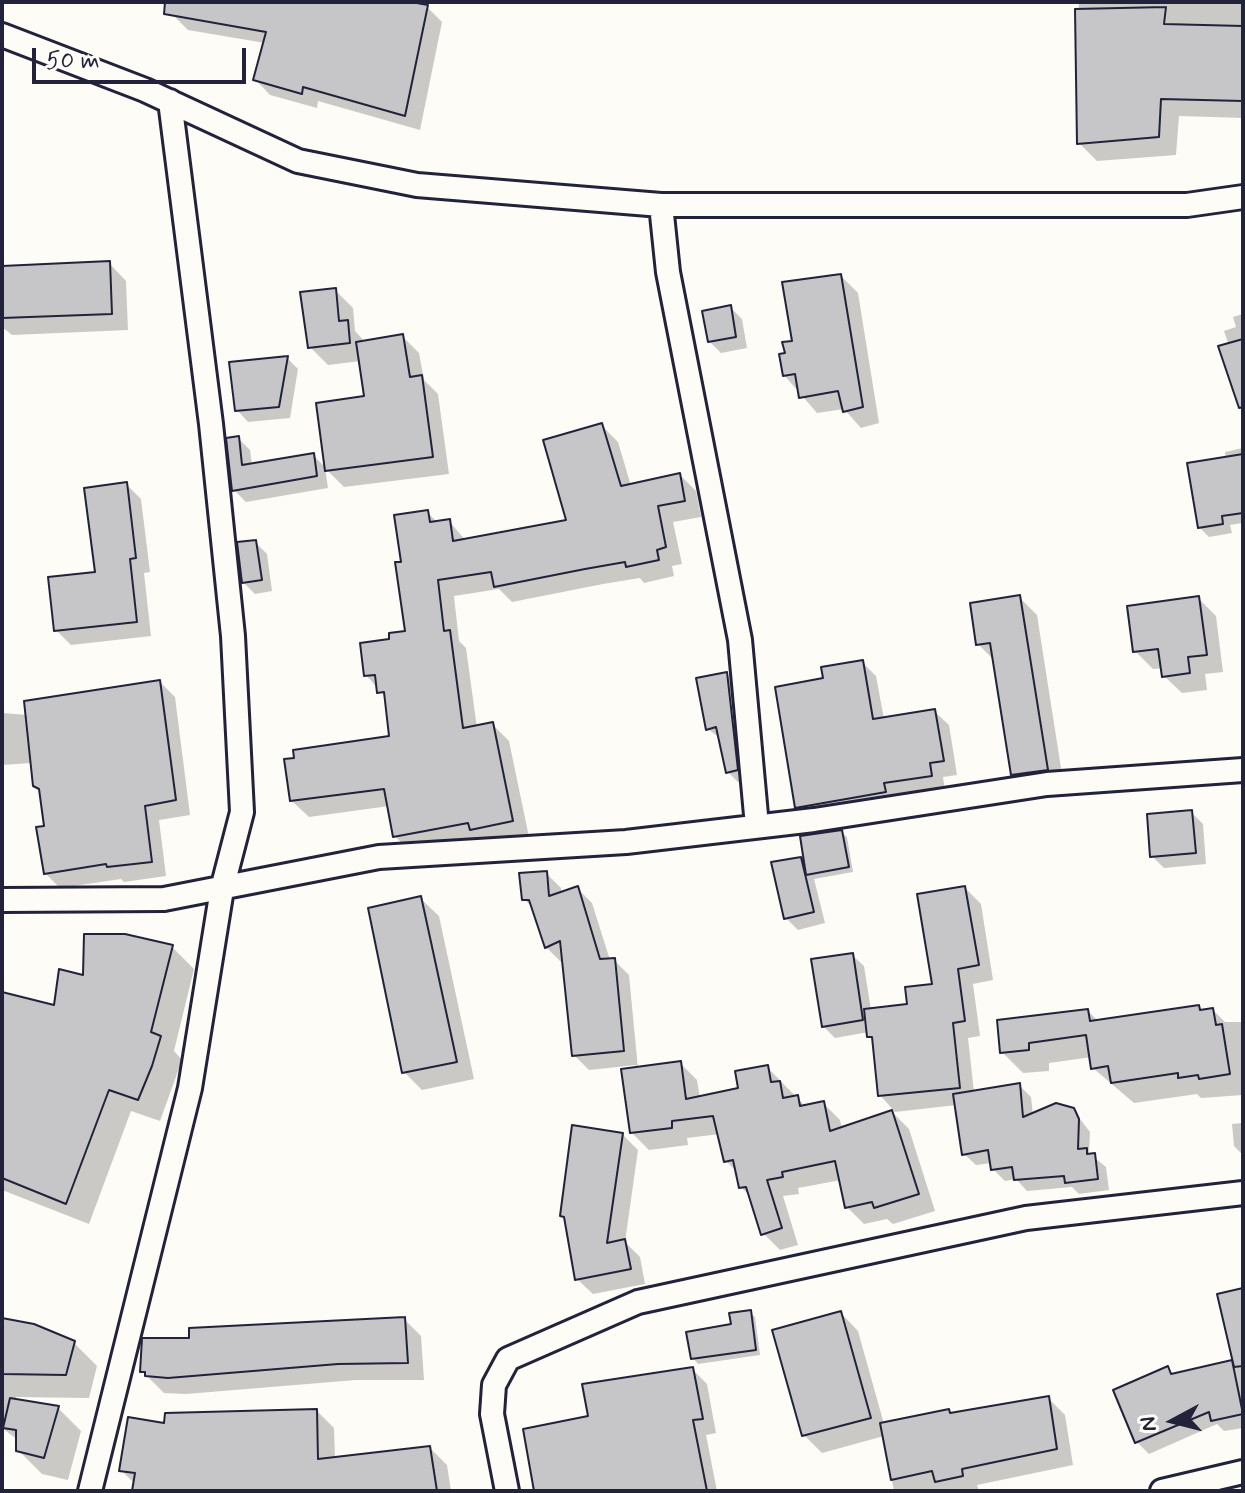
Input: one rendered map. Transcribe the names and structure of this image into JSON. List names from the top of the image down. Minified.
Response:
{"scale_bar":"50 m","north":"left"}
